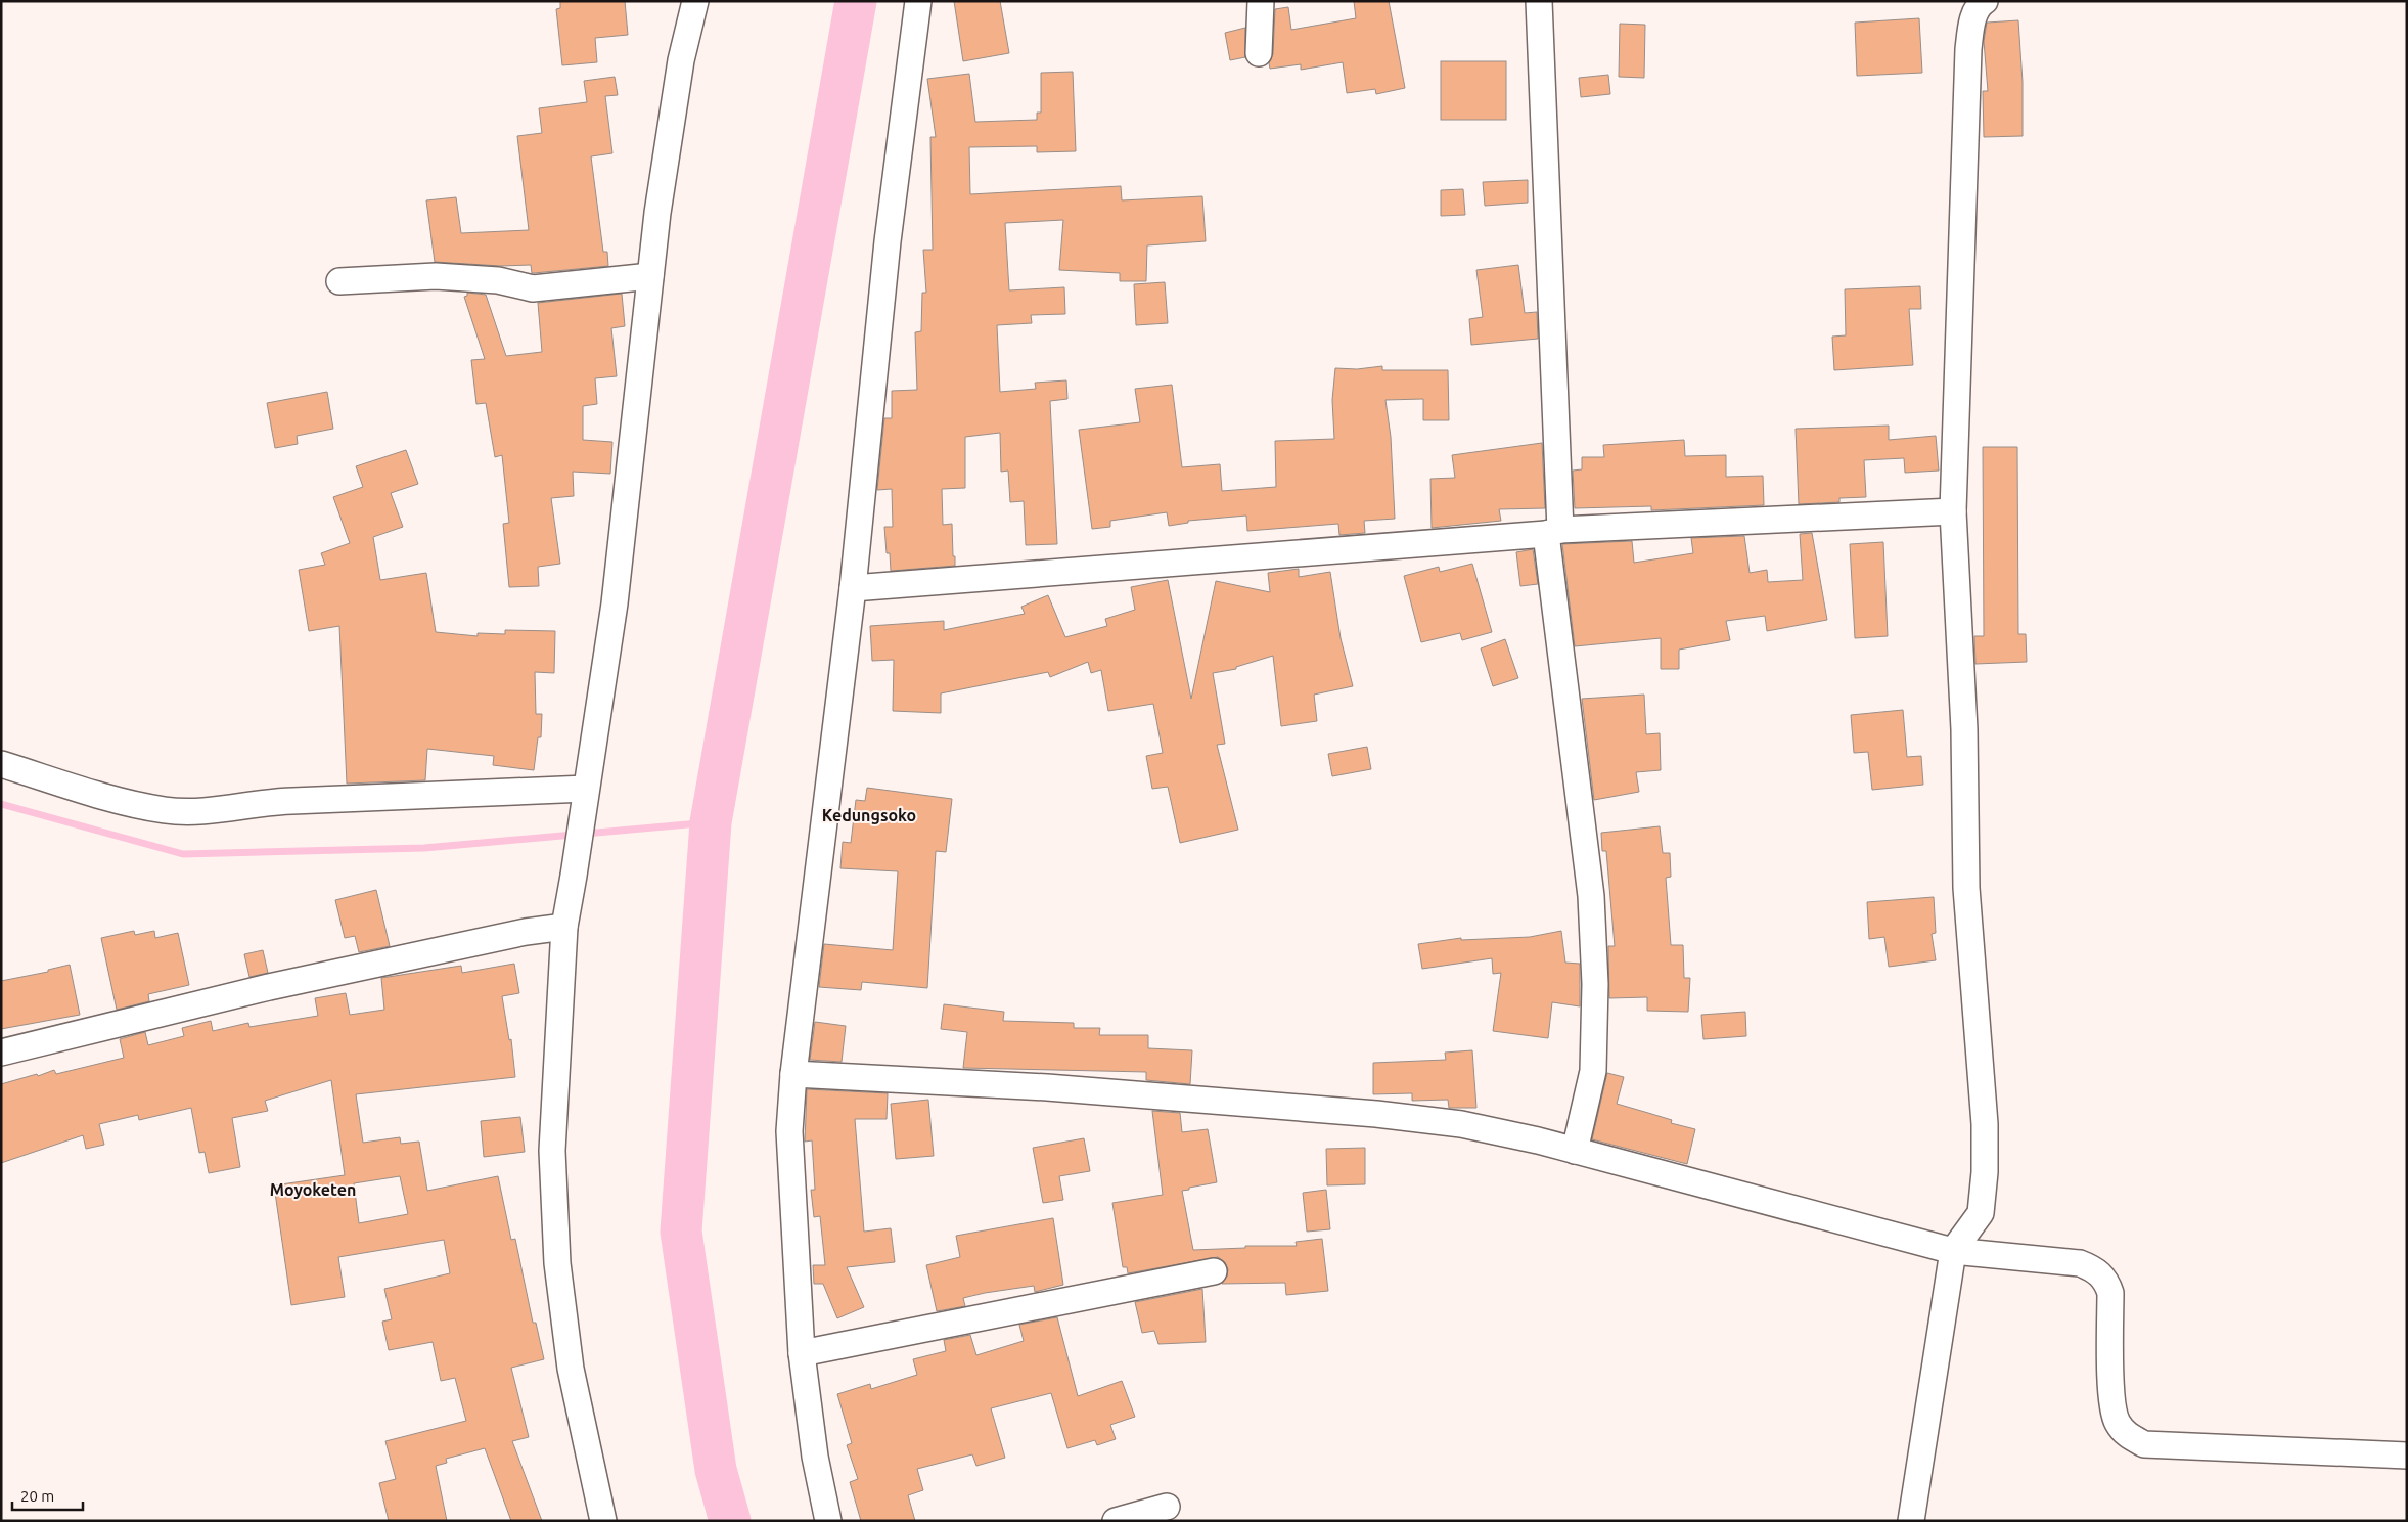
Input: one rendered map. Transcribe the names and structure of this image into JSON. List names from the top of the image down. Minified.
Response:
{"districts":["Kedungsoko","Moyoketen"],"scale_bar":"20 m"}
